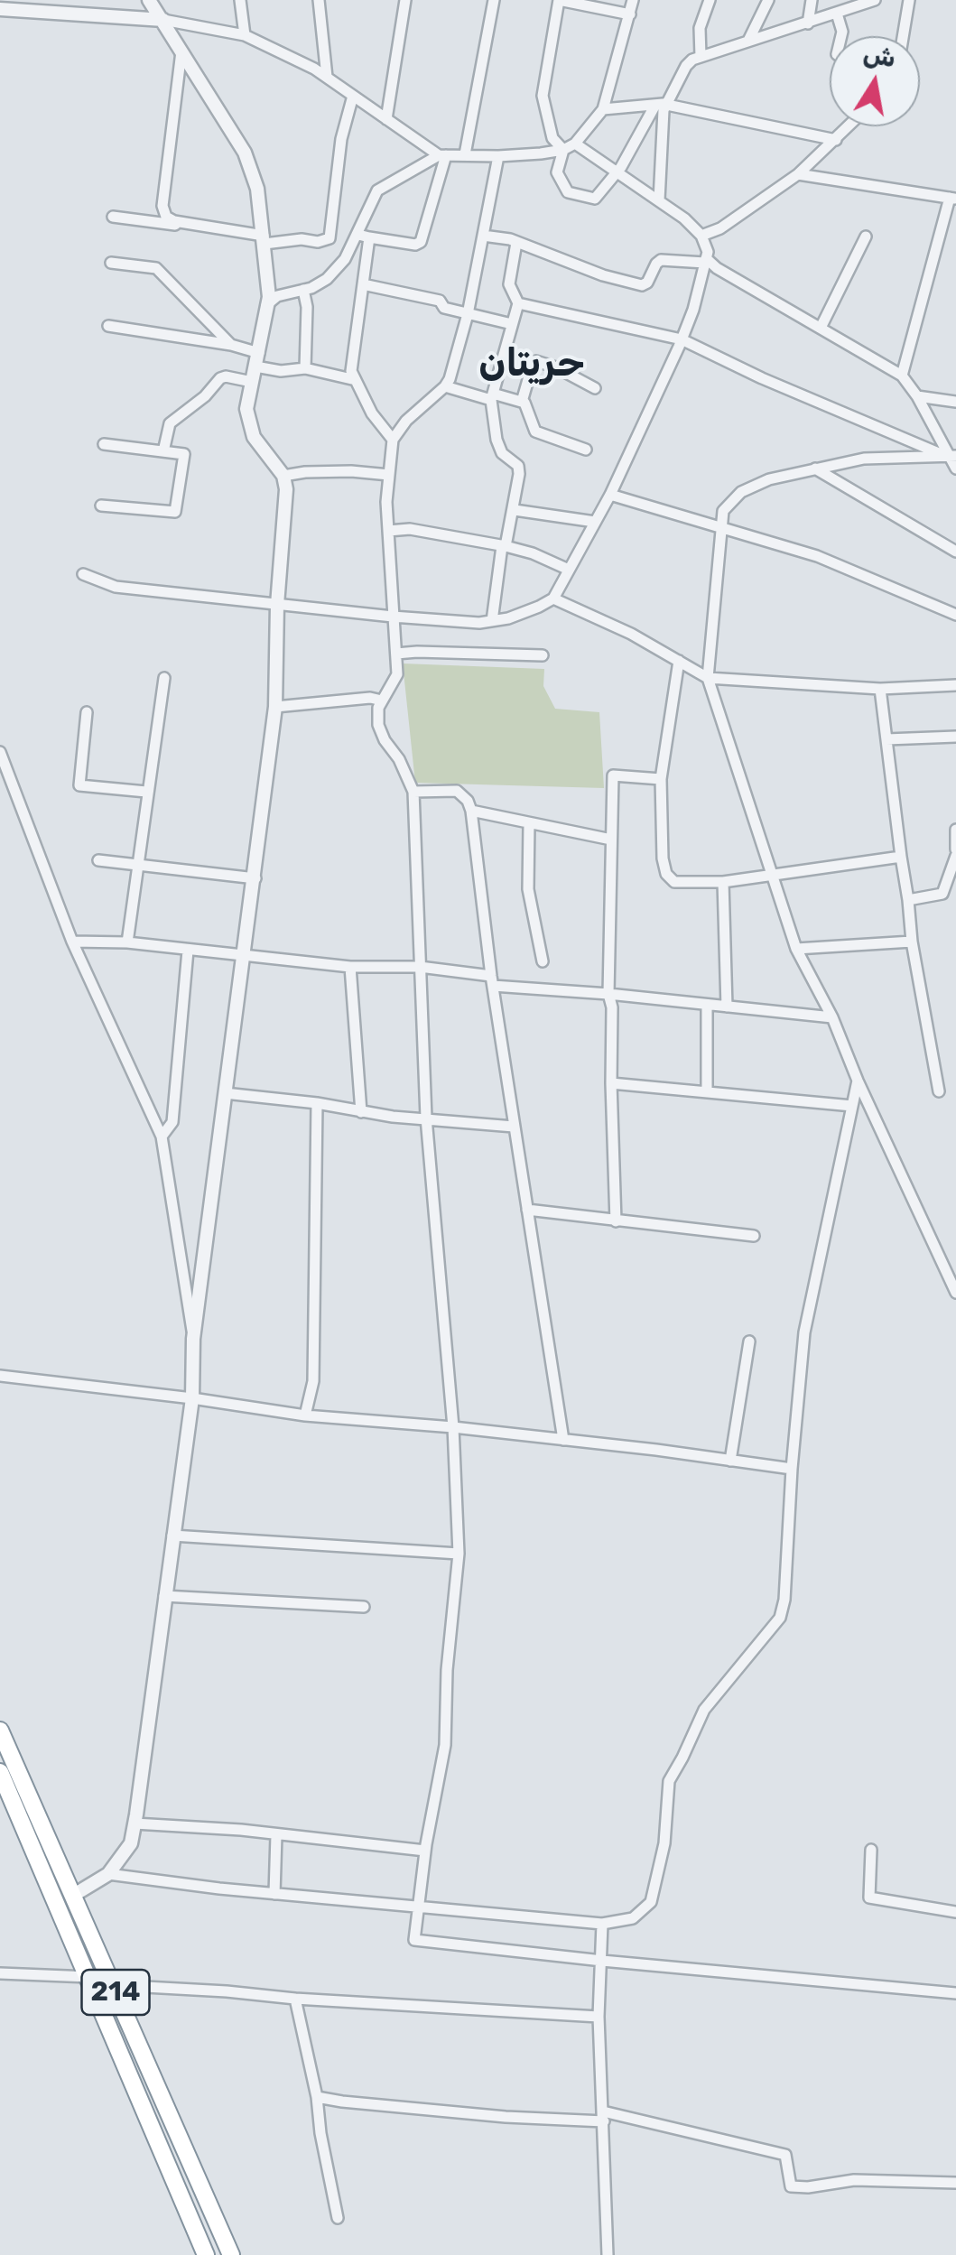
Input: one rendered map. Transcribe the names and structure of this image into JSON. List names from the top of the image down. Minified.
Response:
{"streets":{"highway":["214"]},"districts":["حريتان"],"north":"top"}
